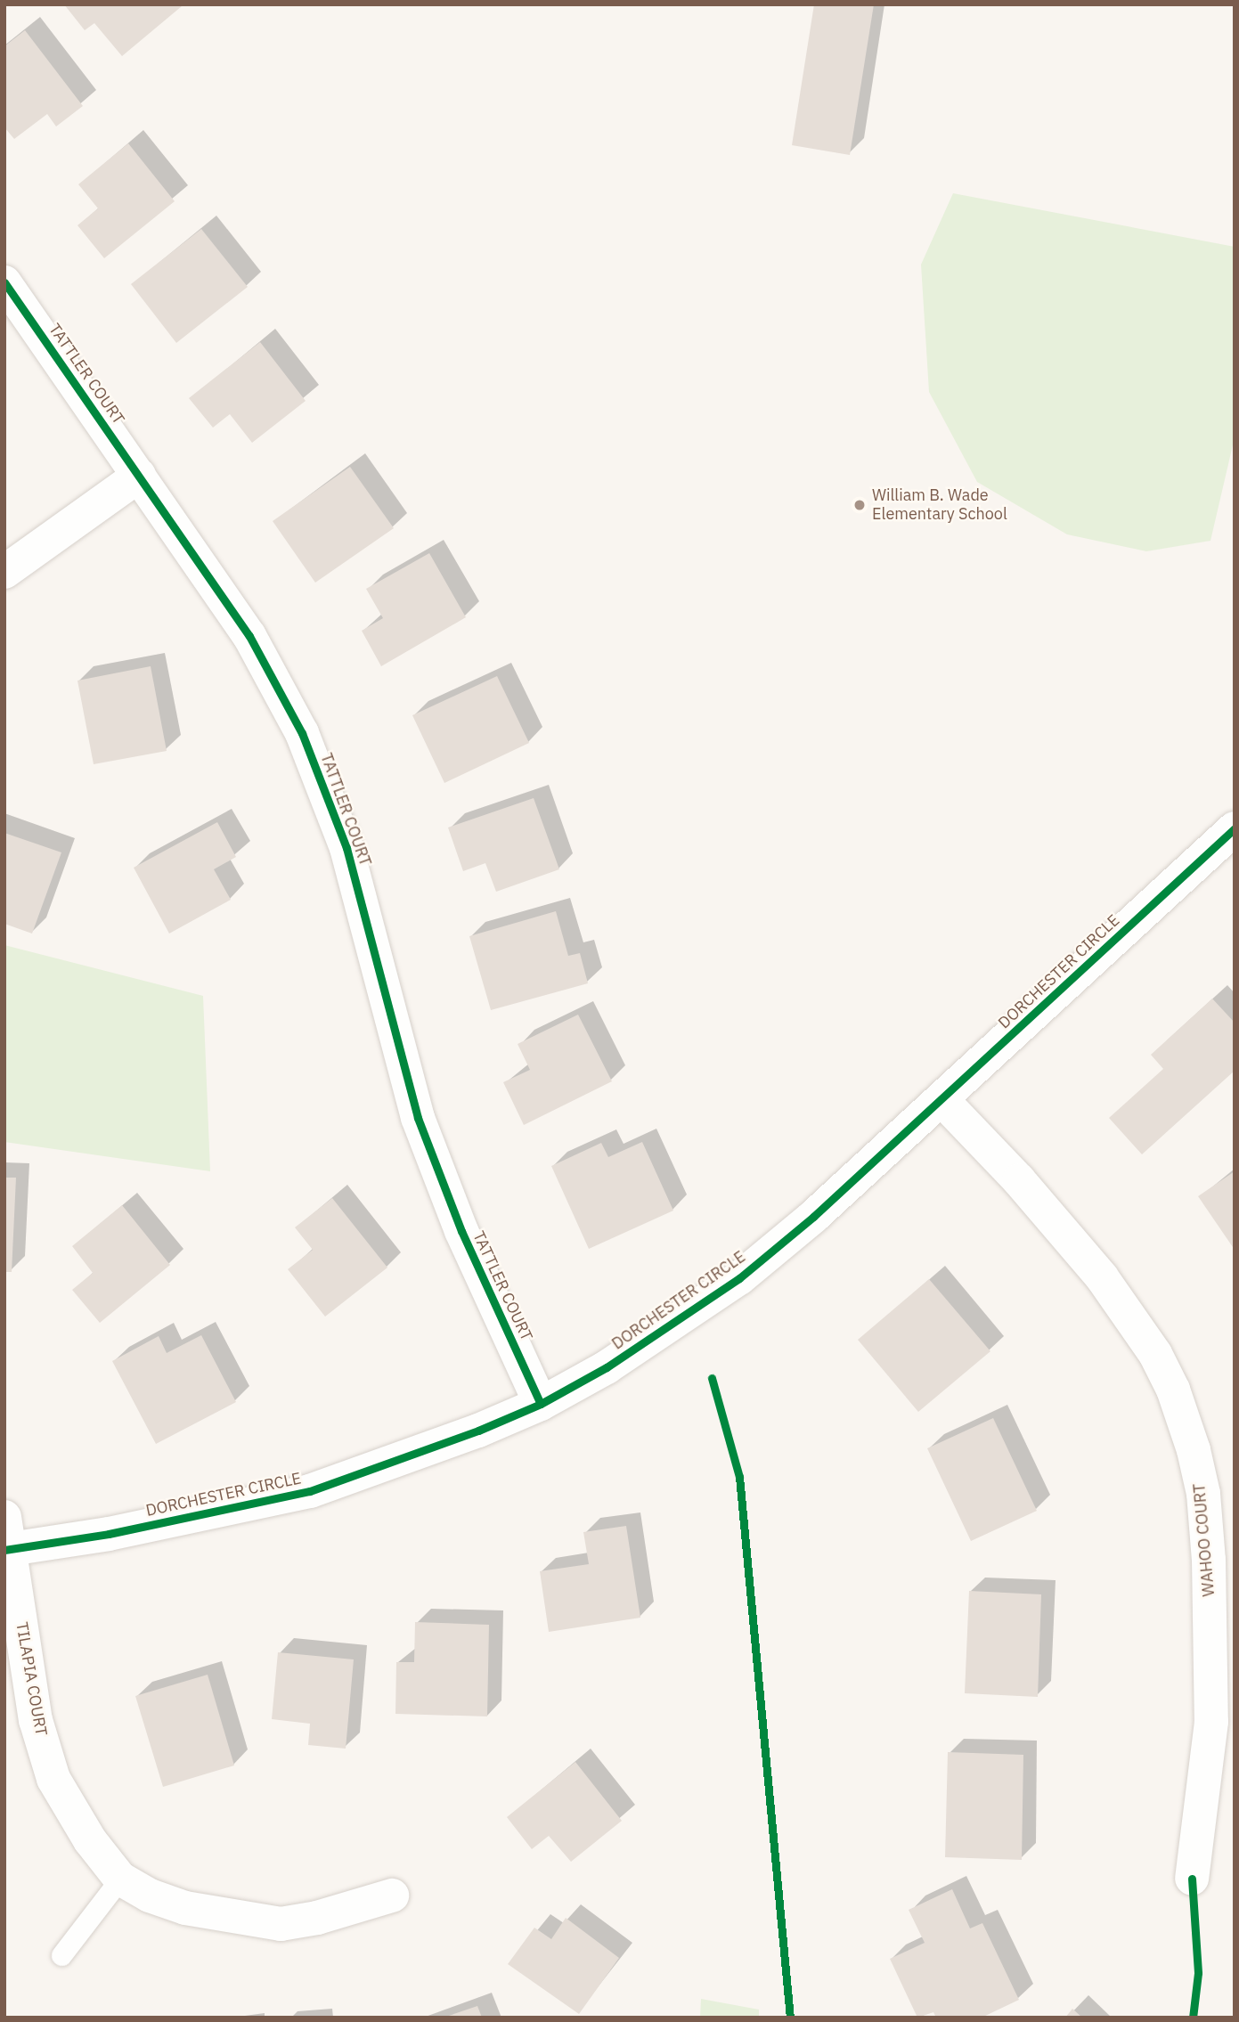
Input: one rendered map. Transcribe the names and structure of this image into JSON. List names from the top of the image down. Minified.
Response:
{"streets":{"street":["TATTLER COURT","DORCHESTER CIRCLE","WAHOO COURT","TILAPIA COURT"]},"crossings":[["TATTLER COURT","DORCHESTER CIRCLE"],["DORCHESTER CIRCLE","WAHOO COURT"],["DORCHESTER CIRCLE","TILAPIA COURT"]],"places":["William B. Wade Elementary School"]}
